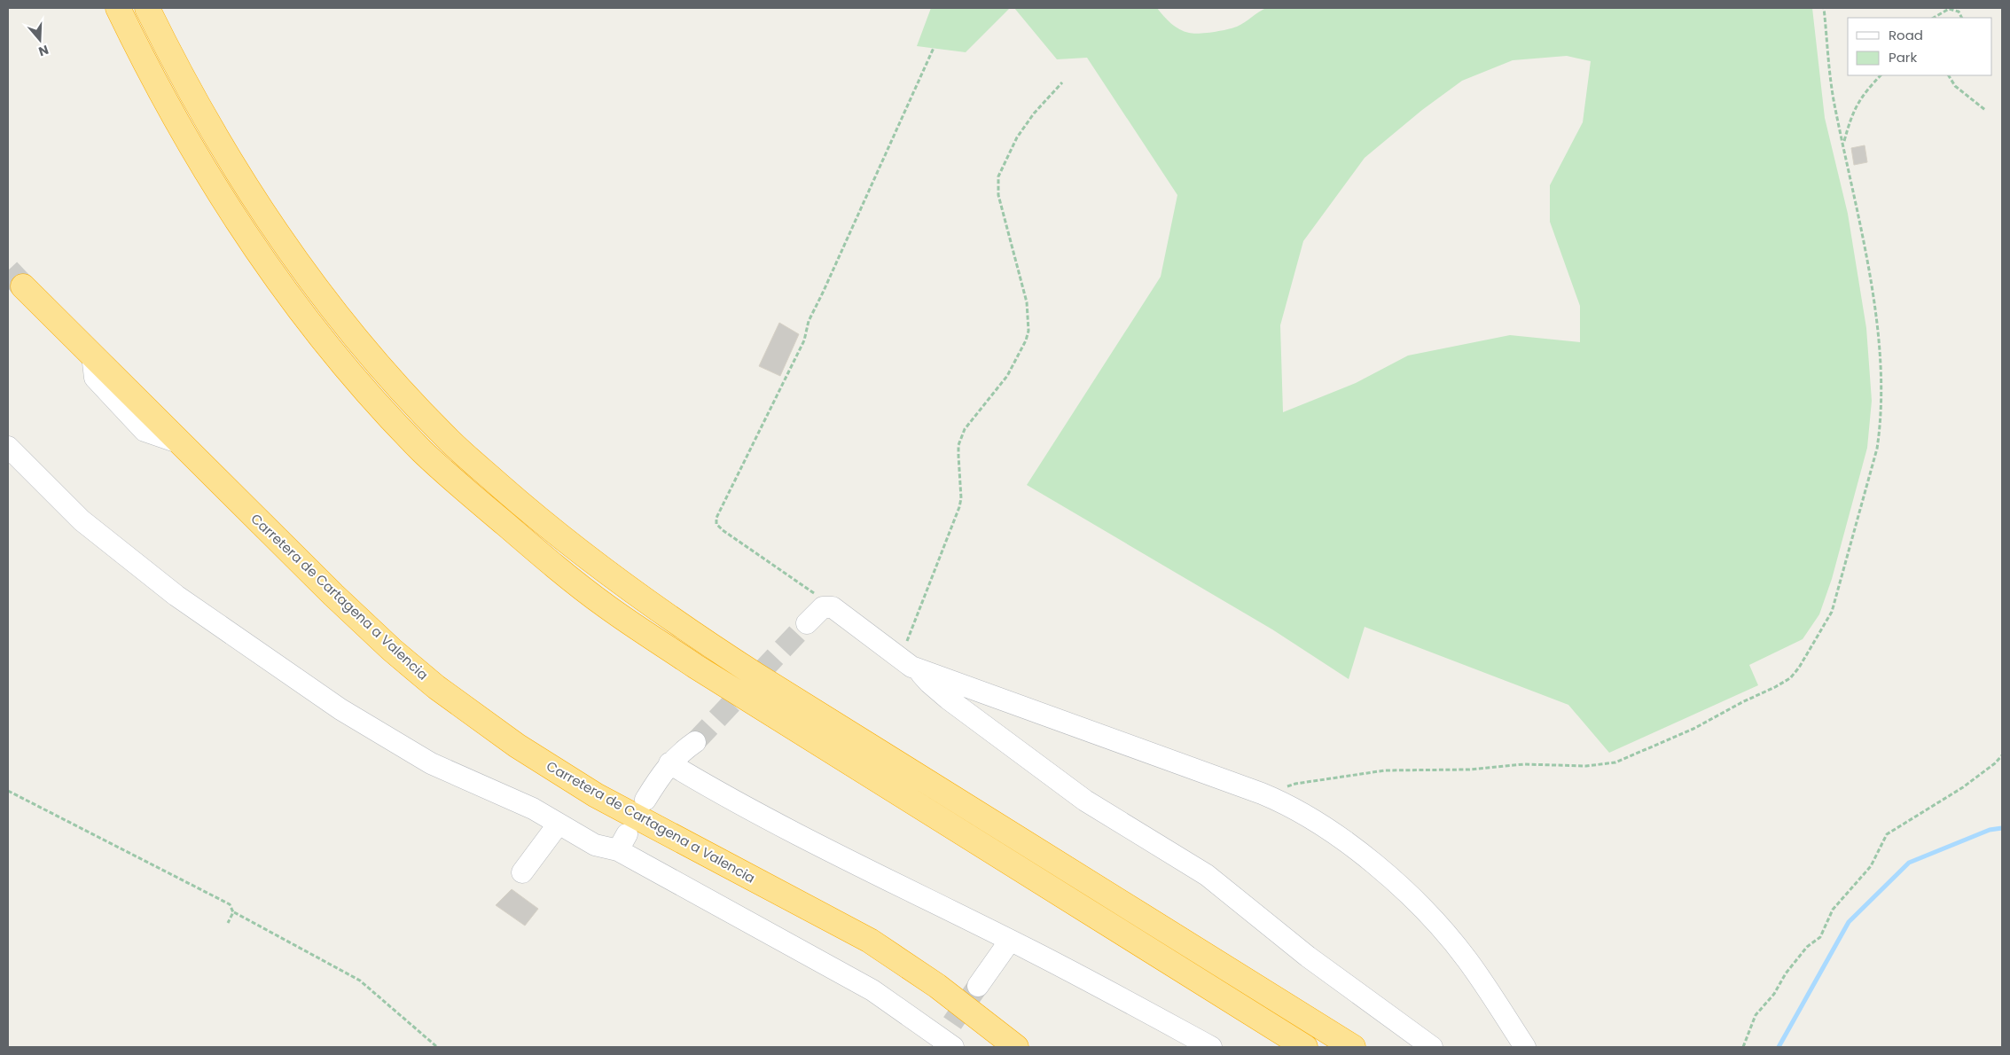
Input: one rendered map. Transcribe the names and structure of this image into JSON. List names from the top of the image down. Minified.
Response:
{"streets":{"highway":["Carretera de Cartagena a Valencia"]},"legend":["Road","Park"],"north":"bottom"}
